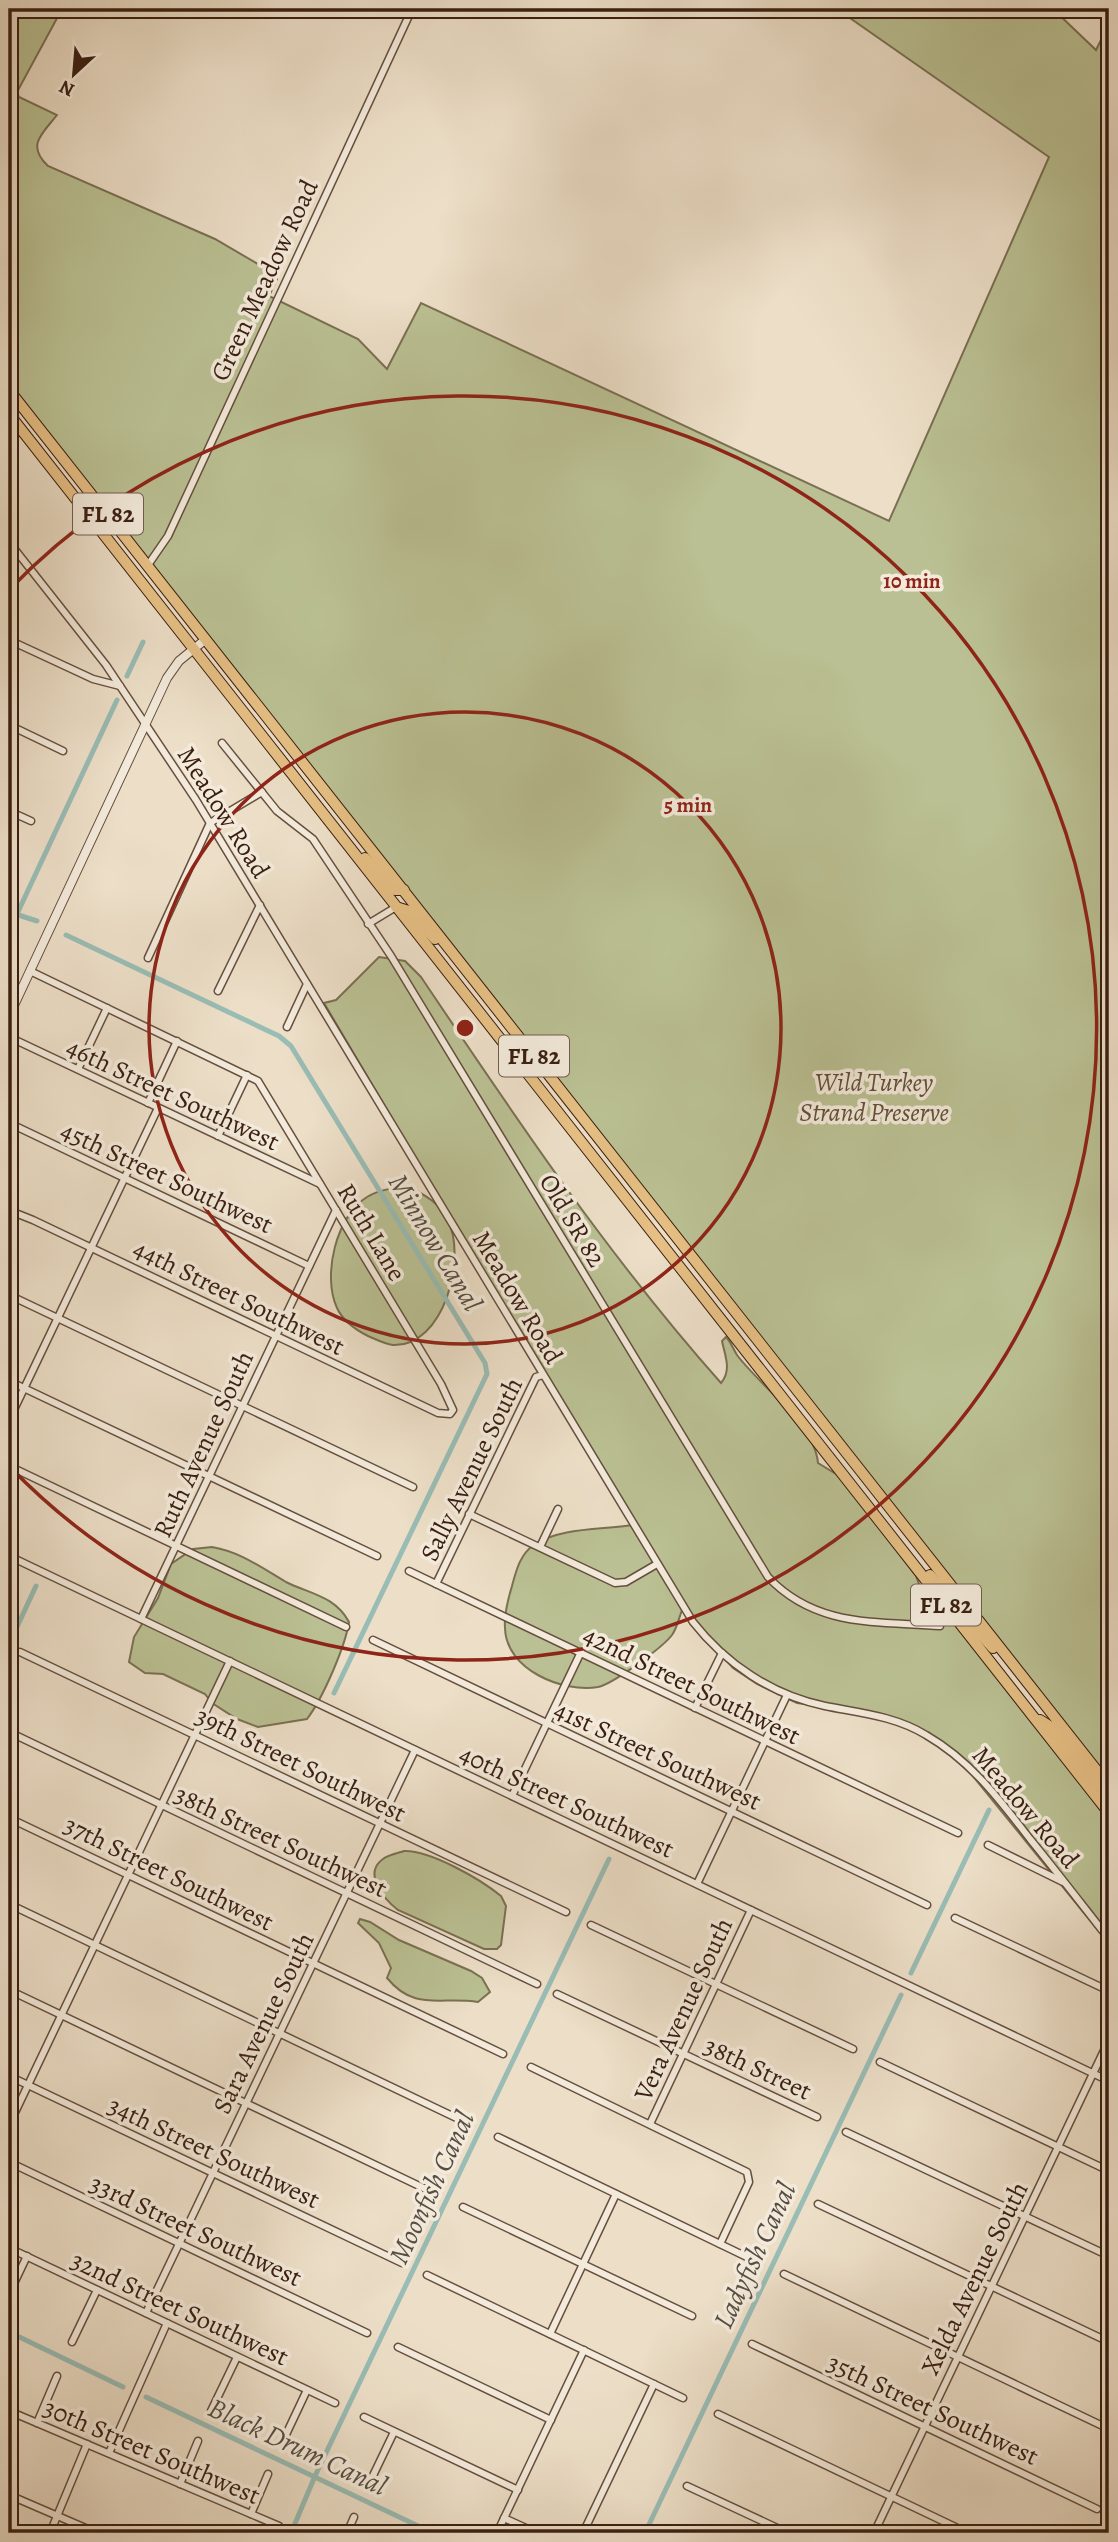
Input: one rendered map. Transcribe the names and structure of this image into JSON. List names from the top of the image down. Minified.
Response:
{"streets":{"highway":["FL 82"],"street":["Green Meadow Road","Meadow Road","46th Street Southwest","45th Street Southwest","Old SR 82","Ruth Lane","44th Street Southwest","Ruth Avenue South","Sally Avenue South","42nd Street Southwest","41st Street Southwest","39th Street Southwest","40th Street Southwest","38th Street Southwest","37th Street Southwest","Vera Avenue South","Sara Avenue South","38th Street","34th Street Southwest","33rd Street Southwest","Xelda Avenue South","32nd Street Southwest","35th Street Southwest","30th Street Southwest"]},"crossings":[["Green Meadow Road","FL 82"],["Meadow Road","Sally Avenue South"],["46th Street Southwest","Ruth Lane"],["45th Street Southwest","Ruth Avenue South"],["Ruth Lane","44th Street Southwest"],["Ruth Lane","Ruth Avenue South"],["44th Street Southwest","Ruth Avenue South"],["Ruth Avenue South","40th Street Southwest"],["Sally Avenue South","42nd Street Southwest"],["39th Street Southwest","Sara Avenue South"],["40th Street Southwest","Vera Avenue South"],["40th Street Southwest","Sara Avenue South"],["40th Street Southwest","Xelda Avenue South"],["38th Street Southwest","Sara Avenue South"],["37th Street Southwest","Sara Avenue South"],["Vera Avenue South","38th Street"],["Sara Avenue South","34th Street Southwest"],["Sara Avenue South","33rd Street Southwest"],["Sara Avenue South","32nd Street Southwest"],["Xelda Avenue South","35th Street Southwest"]],"water":["Minnow Canal","Moonfish Canal","Ladyfish Canal","Black Drum Canal"],"parks":["Wild Turkey Strand Preserve"],"north":"bottom left","rings":["10 min","5 min"]}
